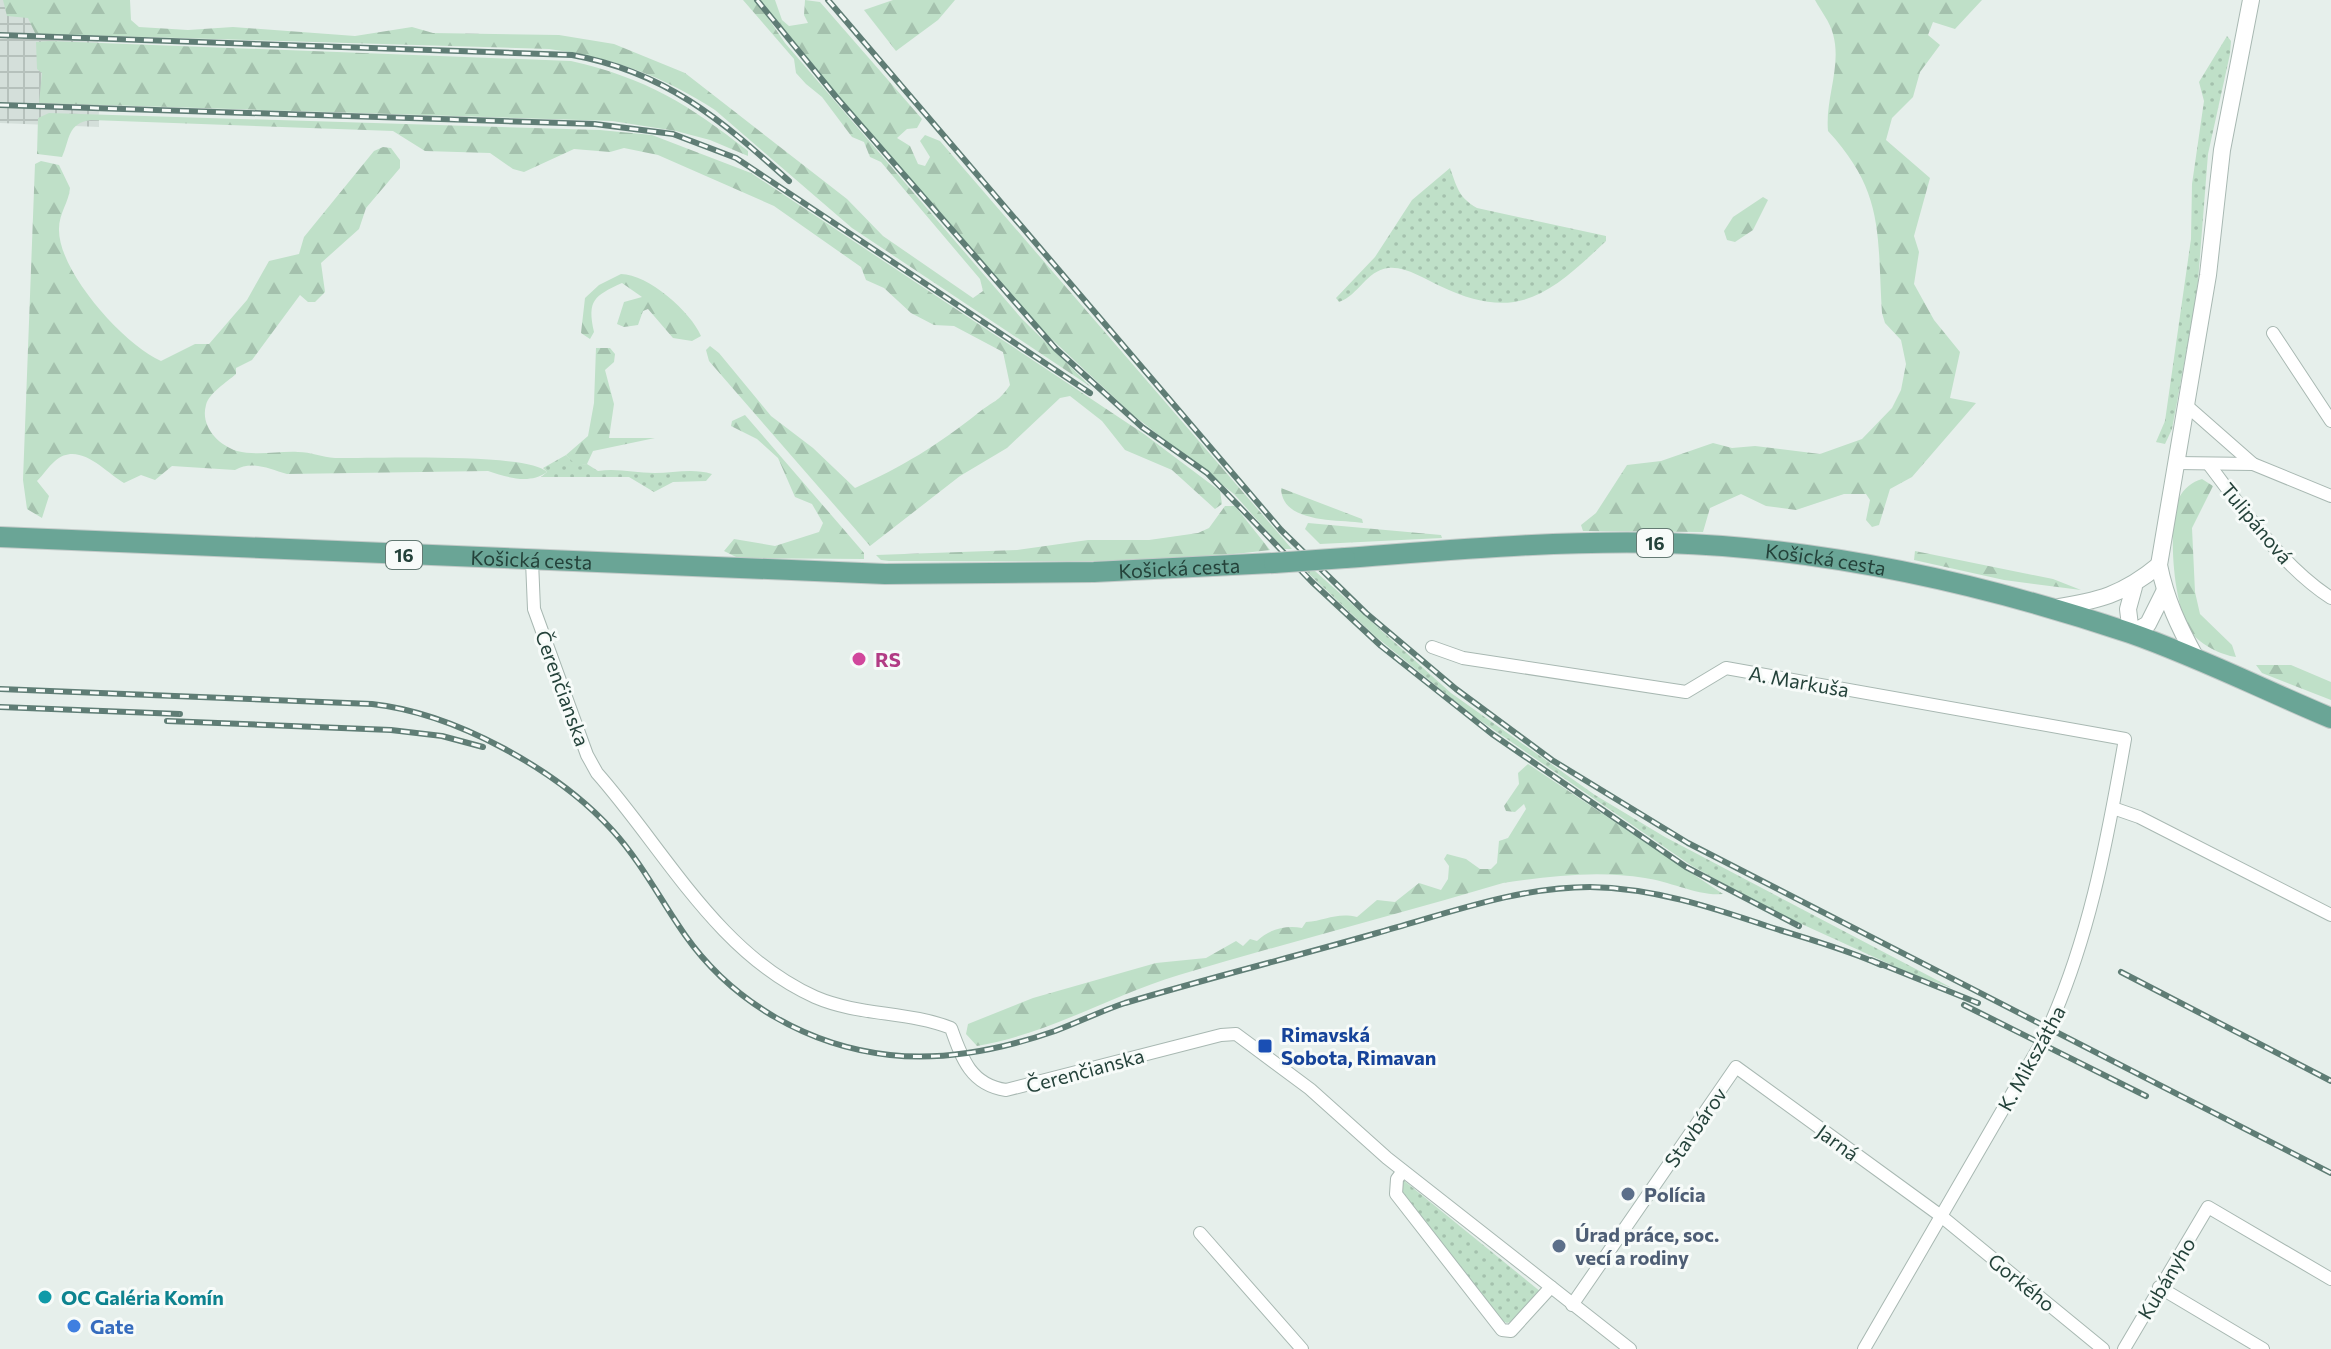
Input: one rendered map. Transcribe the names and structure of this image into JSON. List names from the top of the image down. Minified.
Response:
{"streets":{"main road":["16","Košická cesta"],"street":["Tulipánová","A. Markuša","Čerenčianska","K. Mikszátha","Stavbárov","Jarná","Kubányho","Gorkého"]},"crossings":[["Košická cesta","Čerenčianska"],["A. Markuša","K. Mikszátha"],["Čerenčianska","Stavbárov"],["K. Mikszátha","Jarná"],["K. Mikszátha","Gorkého"],["Stavbárov","Jarná"],["Jarná","Gorkého"]],"places":{"other":["RS","Polícia","Úrad práce, soc. vecí a rodiny","OC Galéria Komín","Gate"],"transit":["Rimavská Sobota, Rimavan"]}}
